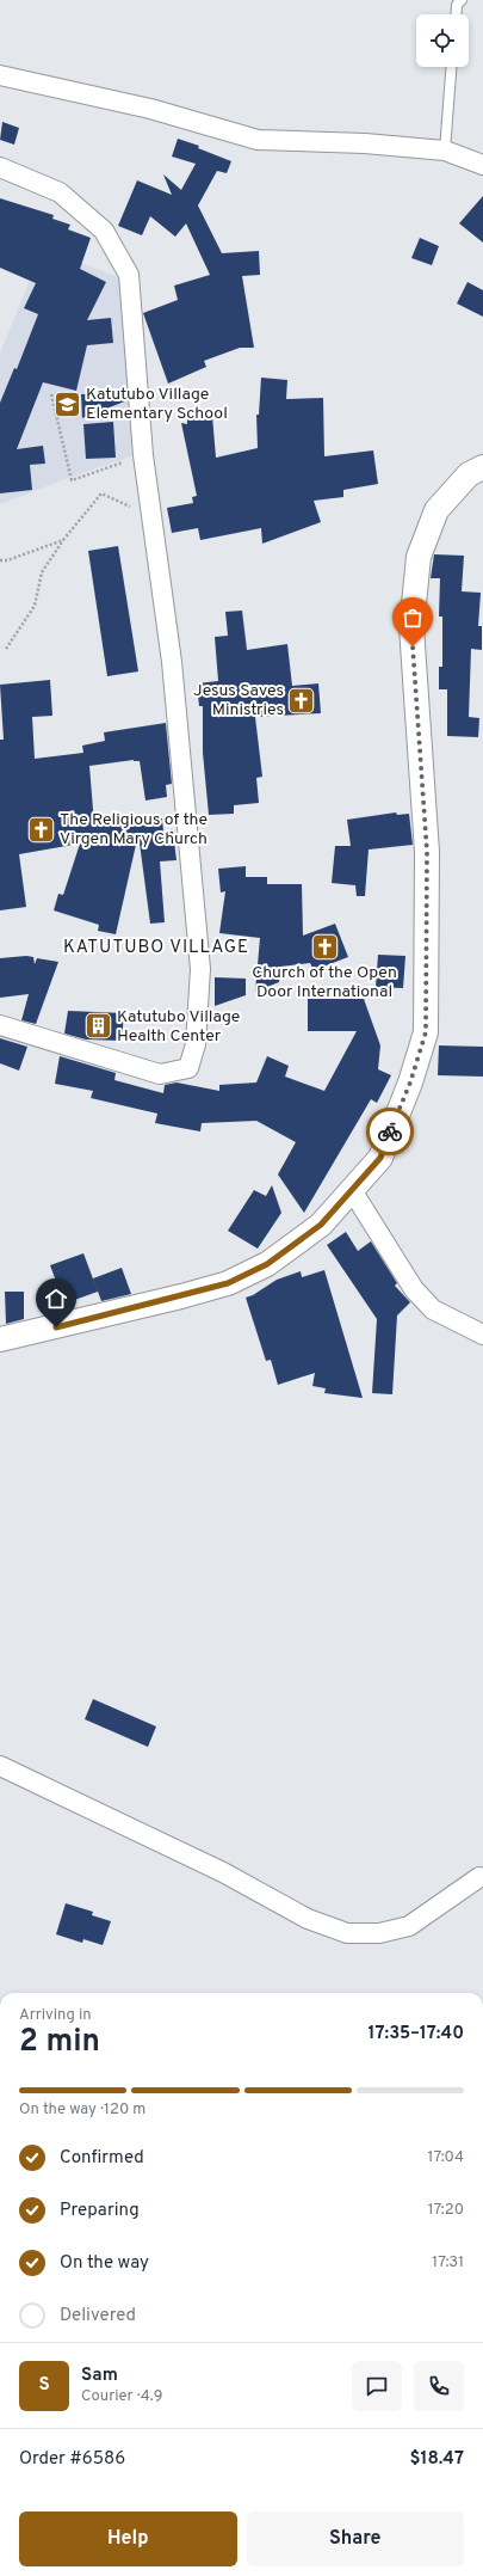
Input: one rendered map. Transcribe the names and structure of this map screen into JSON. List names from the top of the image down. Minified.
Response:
{"districts":["KATUTUBO VILLAGE"],"places":{"school or university":["Katutubo Village Elementary School"],"church":["Jesus Saves Ministries","The Religious of the Virgen Mary Church","Church of the Open Door International"],"building":["Katutubo Village Health Center"]},"page":{"heading":["2 min","Arriving in","17:35–17:40"],"panel":["Sam","Courier · 4.9","Order #6586","$18.47"],"bar":"On the way · 120 m","list":[["Confirmed","17:04"],["Preparing","17:20"],["On the way","17:31"],"Delivered"],"round":"S","buttons":["Help","Share"]}}
